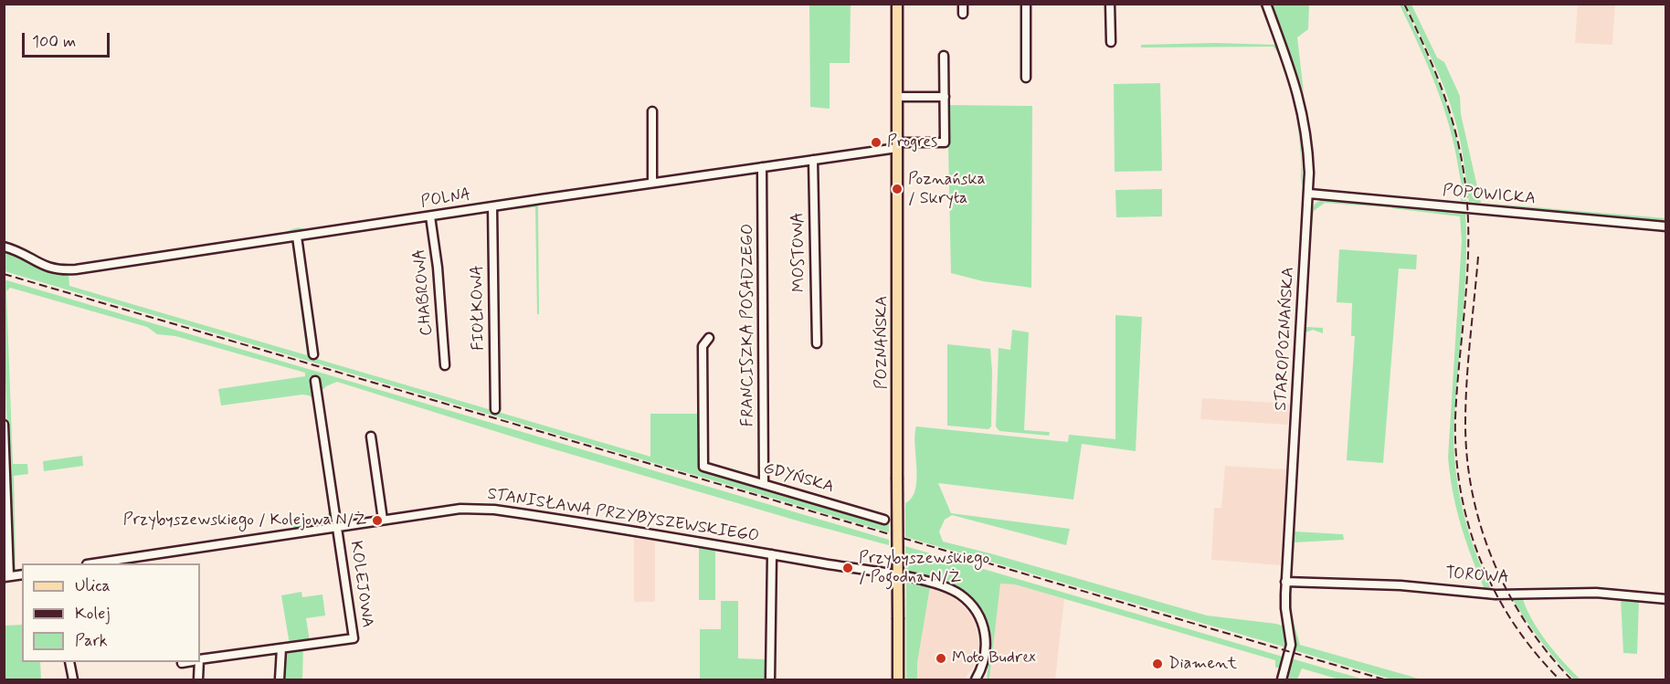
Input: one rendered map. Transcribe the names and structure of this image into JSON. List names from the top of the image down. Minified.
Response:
{"streets":{"main road":["POZNAŃSKA"],"street":["POPOWICKA","POLNA","MOSTOWA","CHABROWA","FIOŁKOWA","FRANCISZKA POSADZEGO","STAROPOZNAŃSKA","GDYŃSKA","STANISŁAWA PRZYBYSZEWSKIEGO","TOROWA","KOLEJOWA"]},"crossings":[["POPOWICKA","STAROPOZNAŃSKA"],["POLNA","MOSTOWA"],["POLNA","CHABROWA"],["POLNA","FIOŁKOWA"],["POLNA","FRANCISZKA POSADZEGO"],["POLNA","POZNAŃSKA"],["FRANCISZKA POSADZEGO","GDYŃSKA"],["STAROPOZNAŃSKA","TOROWA"],["STANISŁAWA PRZYBYSZEWSKIEGO","KOLEJOWA"]],"places":["Progres","Poznańska / Skryta","Przybyszewskiego / Kolejowa N/Ż","Przybyszewskiego / Pogodna N/Ż","Moto Budrex","Diament"],"legend":["Ulica","Kolej","Park"],"scale_bar":"100 m"}
